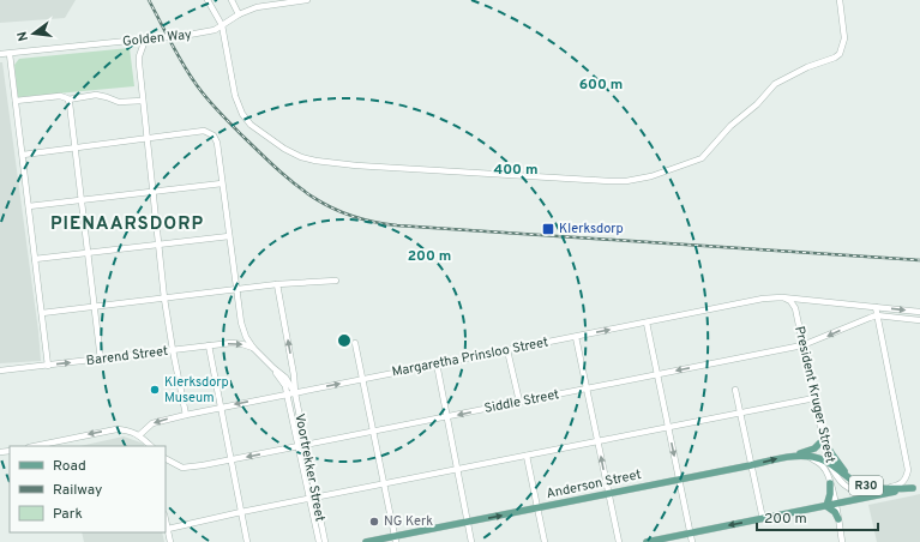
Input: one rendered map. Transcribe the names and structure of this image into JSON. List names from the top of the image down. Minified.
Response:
{"streets":{"main road":["Anderson Street","R30"],"street":["Golden Way","Barend Street","Margaretha Prinsloo Street","President Kruger Street","Siddle Street","Voortrekker Street"]},"crossings":[["Margaretha Prinsloo Street","President Kruger Street"],["Margaretha Prinsloo Street","Voortrekker Street"],["President Kruger Street","Siddle Street"],["President Kruger Street","Anderson Street"],["President Kruger Street","R30"],["Siddle Street","Voortrekker Street"],["Anderson Street","R30"]],"one_way":["Barend Street","Siddle Street"],"districts":["PIENAARSDORP"],"places":{"transit":["Klerksdorp"],"other":["Klerksdorp Museum","NG Kerk"]},"legend":["Road","Railway","Park"],"scale_bar":"200 m","north":"left","rings":["600 m","400 m","200 m"]}
